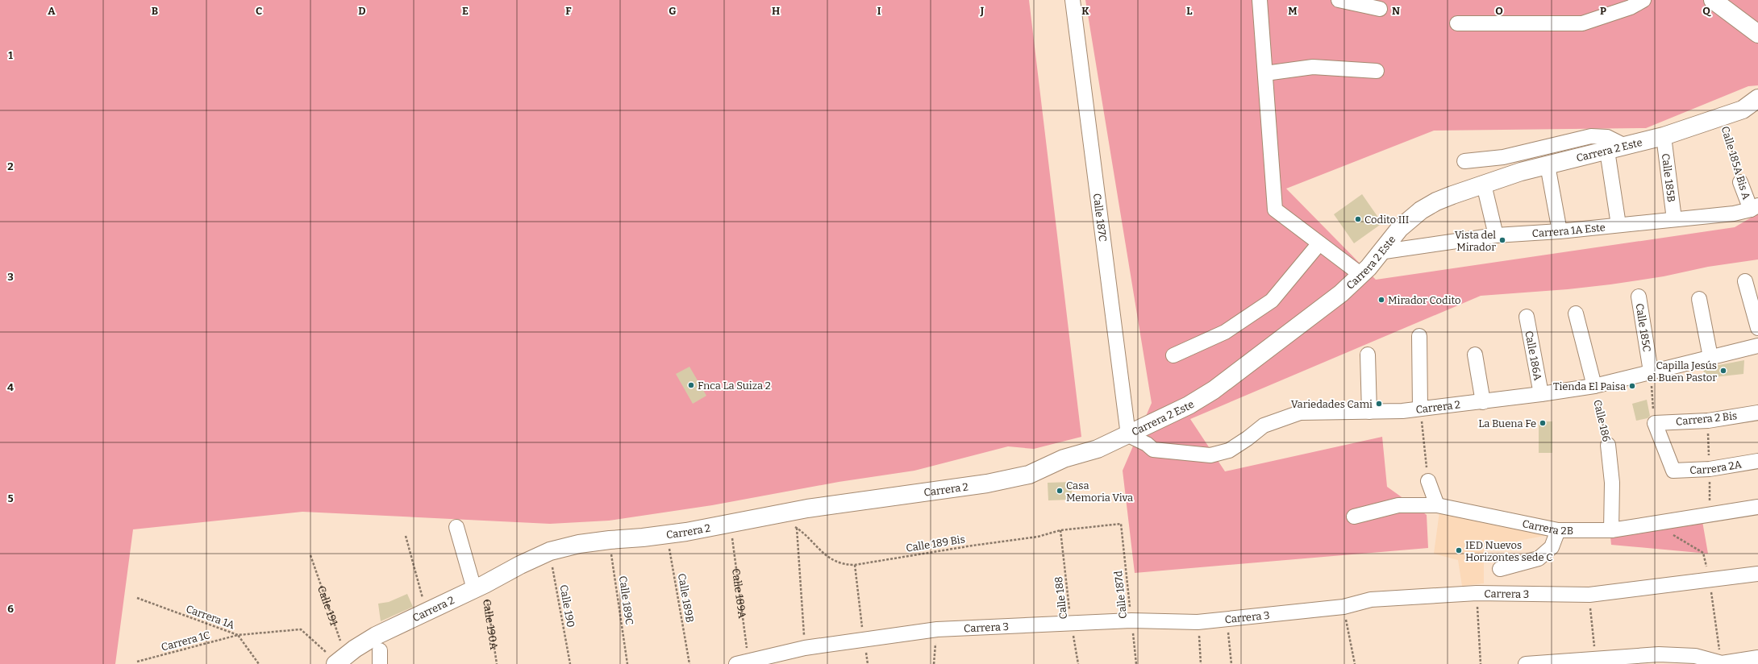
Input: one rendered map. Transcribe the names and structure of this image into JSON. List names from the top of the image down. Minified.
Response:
{"streets":{"main road":["Carrera 2 Este","Carrera 2"],"street":["Calle 185A Bis A","Calle 185B","Calle 187C","Carrera 1A Este","Calle 185C","Calle 186A","Carrera 2 Bis","Calle 186","Carrera 2A","Carrera 2B","Carrera 3","Calle 190A"],"path":["Calle 189 Bis","Calle 189A","Calle 187d","Calle 189B","Calle 188","Calle 189C","Calle 191","Calle 190","Carrera 1A","Carrera 1C"]},"crossings":[["Carrera 2 Este","Calle 185A Bis A"],["Carrera 2 Este","Calle 185B"],["Carrera 2 Este","Calle 187C"],["Carrera 2 Este","Carrera 1A Este"],["Carrera 2 Este","Carrera 2"],["Calle 185A Bis A","Carrera 1A Este"],["Calle 185B","Carrera 1A Este"],["Calle 187C","Carrera 2"],["Calle 185C","Carrera 2"],["Calle 186A","Carrera 2"],["Carrera 2","Calle 186"],["Carrera 2","Calle 189A"],["Carrera 2","Calle 189B"],["Carrera 2","Calle 189C"],["Carrera 2","Calle 191"],["Carrera 2","Calle 190"],["Carrera 2","Carrera 1A"],["Carrera 2","Calle 190A"],["Carrera 2 Bis","Carrera 2A"],["Calle 186","Carrera 2B"],["Calle 189 Bis","Calle 187d"],["Calle 189 Bis","Calle 188"],["Carrera 3","Calle 189A"],["Carrera 3","Calle 187d"],["Carrera 3","Calle 188"],["Calle 191","Carrera 1A"],["Carrera 1A","Carrera 1C"]],"places":["Codito III","Vista del Mirador","Mirador Codito","Capilla Jesús el Buen Pastor","Fnca La Suiza 2","Tienda El Paisa","Variedades Cami","La Buena Fe","Casa Memoria Viva","IED Nuevos Horizontes sede C"],"grid":{"columns":["A","B","C","D","E","F","G","H","I","J","K","L","M","N","O","P","Q"],"rows":["1","2","3","4","5","6"]}}
